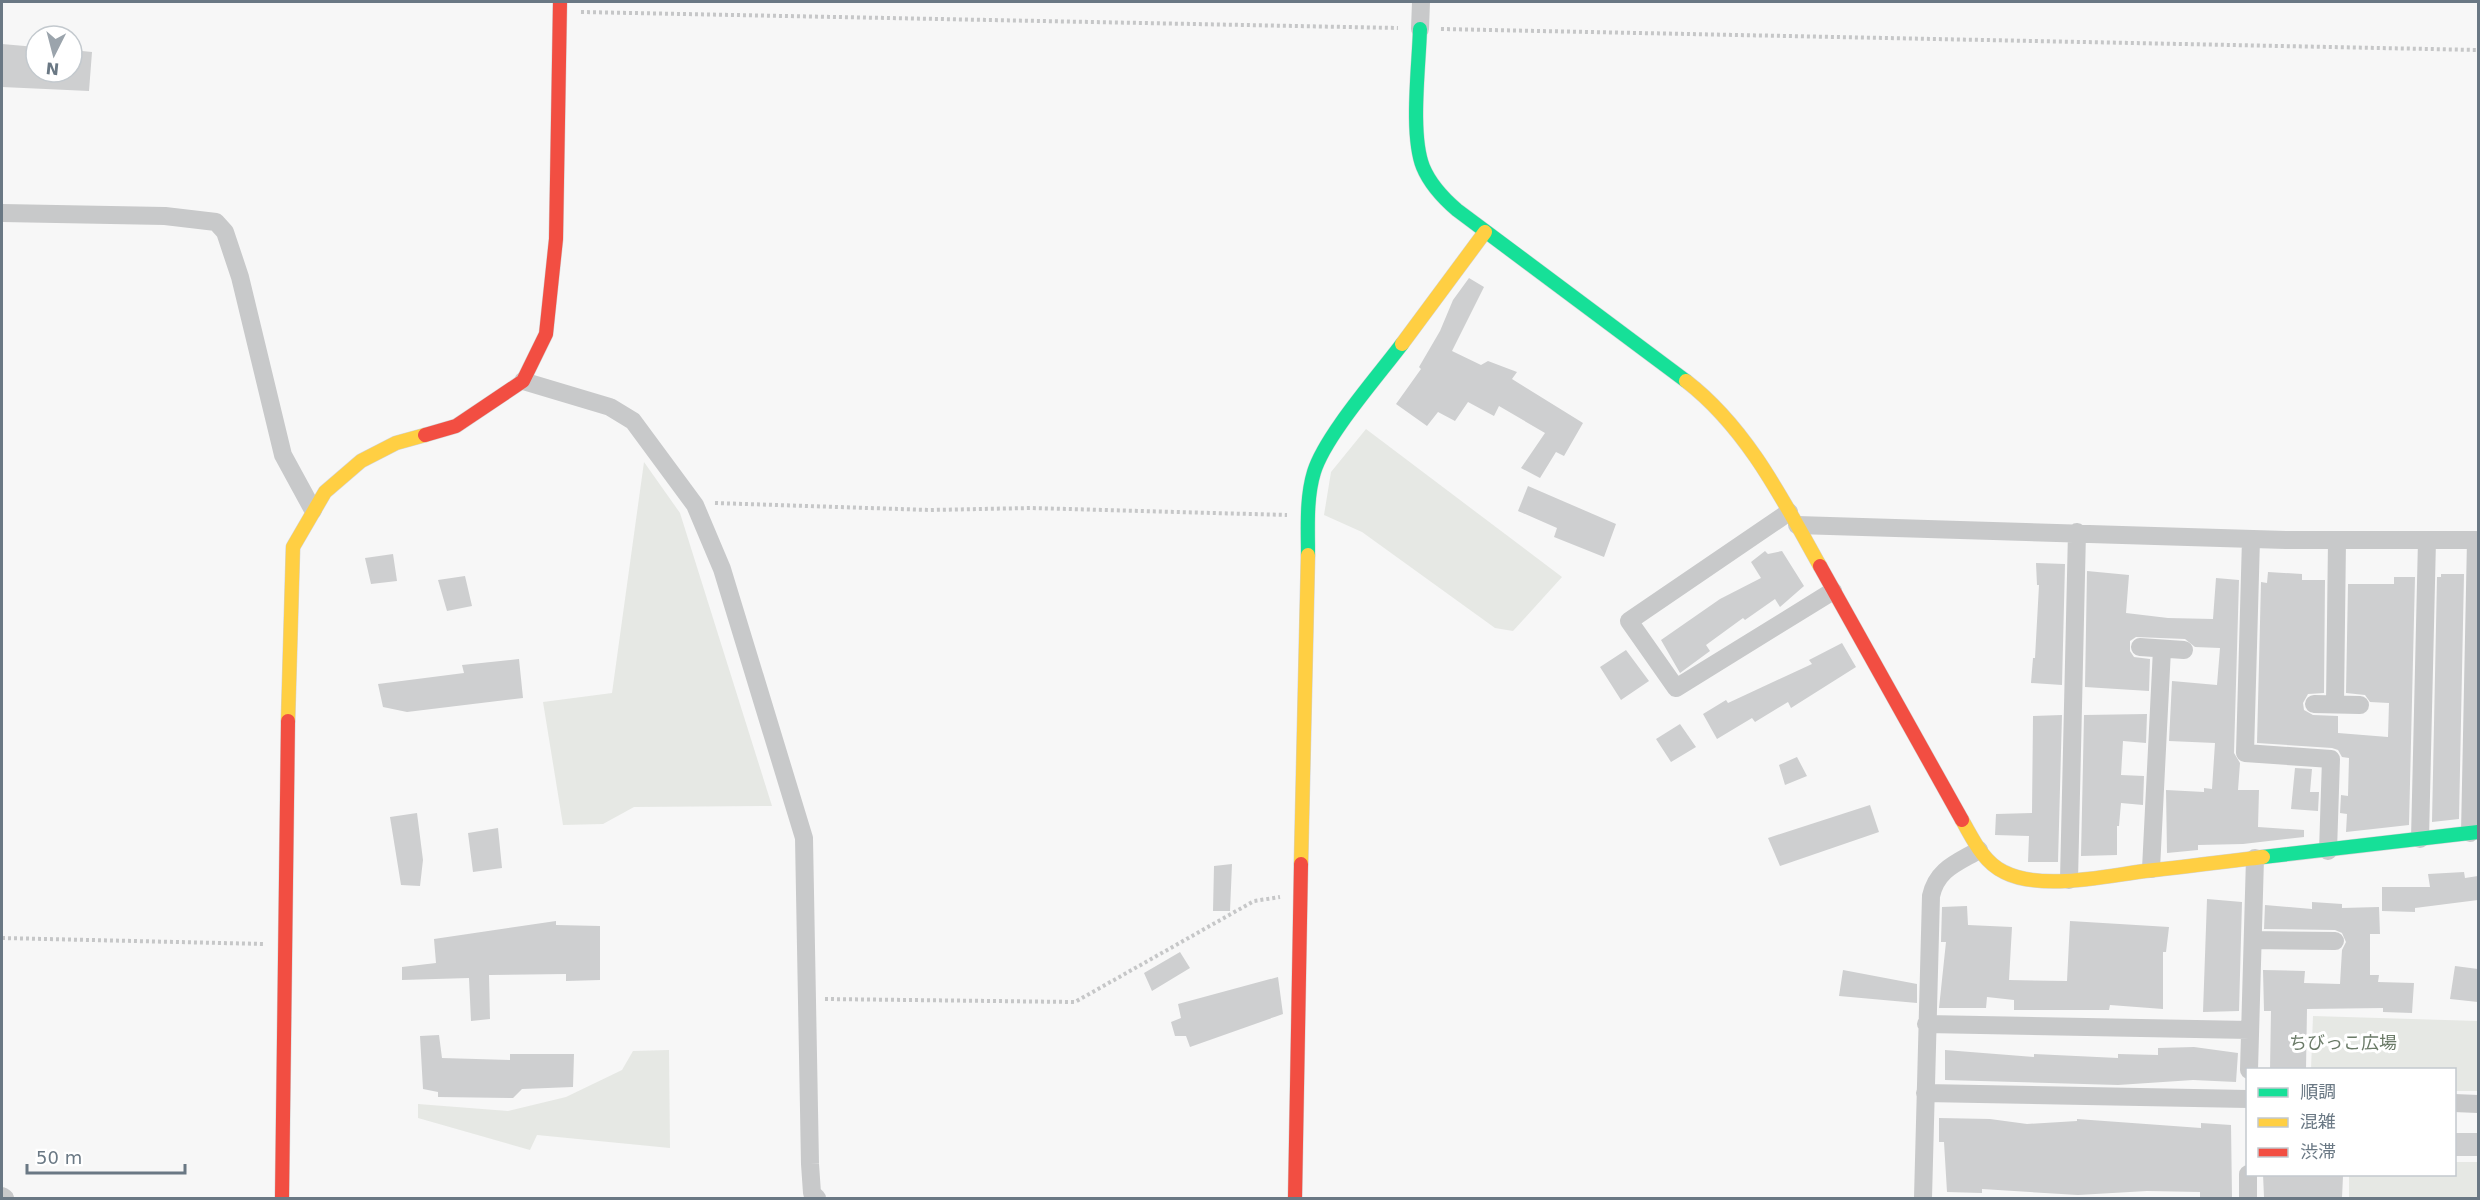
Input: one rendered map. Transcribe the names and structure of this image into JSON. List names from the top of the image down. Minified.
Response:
{"parks":["ちびっこ広場"],"legend":["順調","混雑","渋滞"],"scale_bar":"50 m","north":"bottom"}
